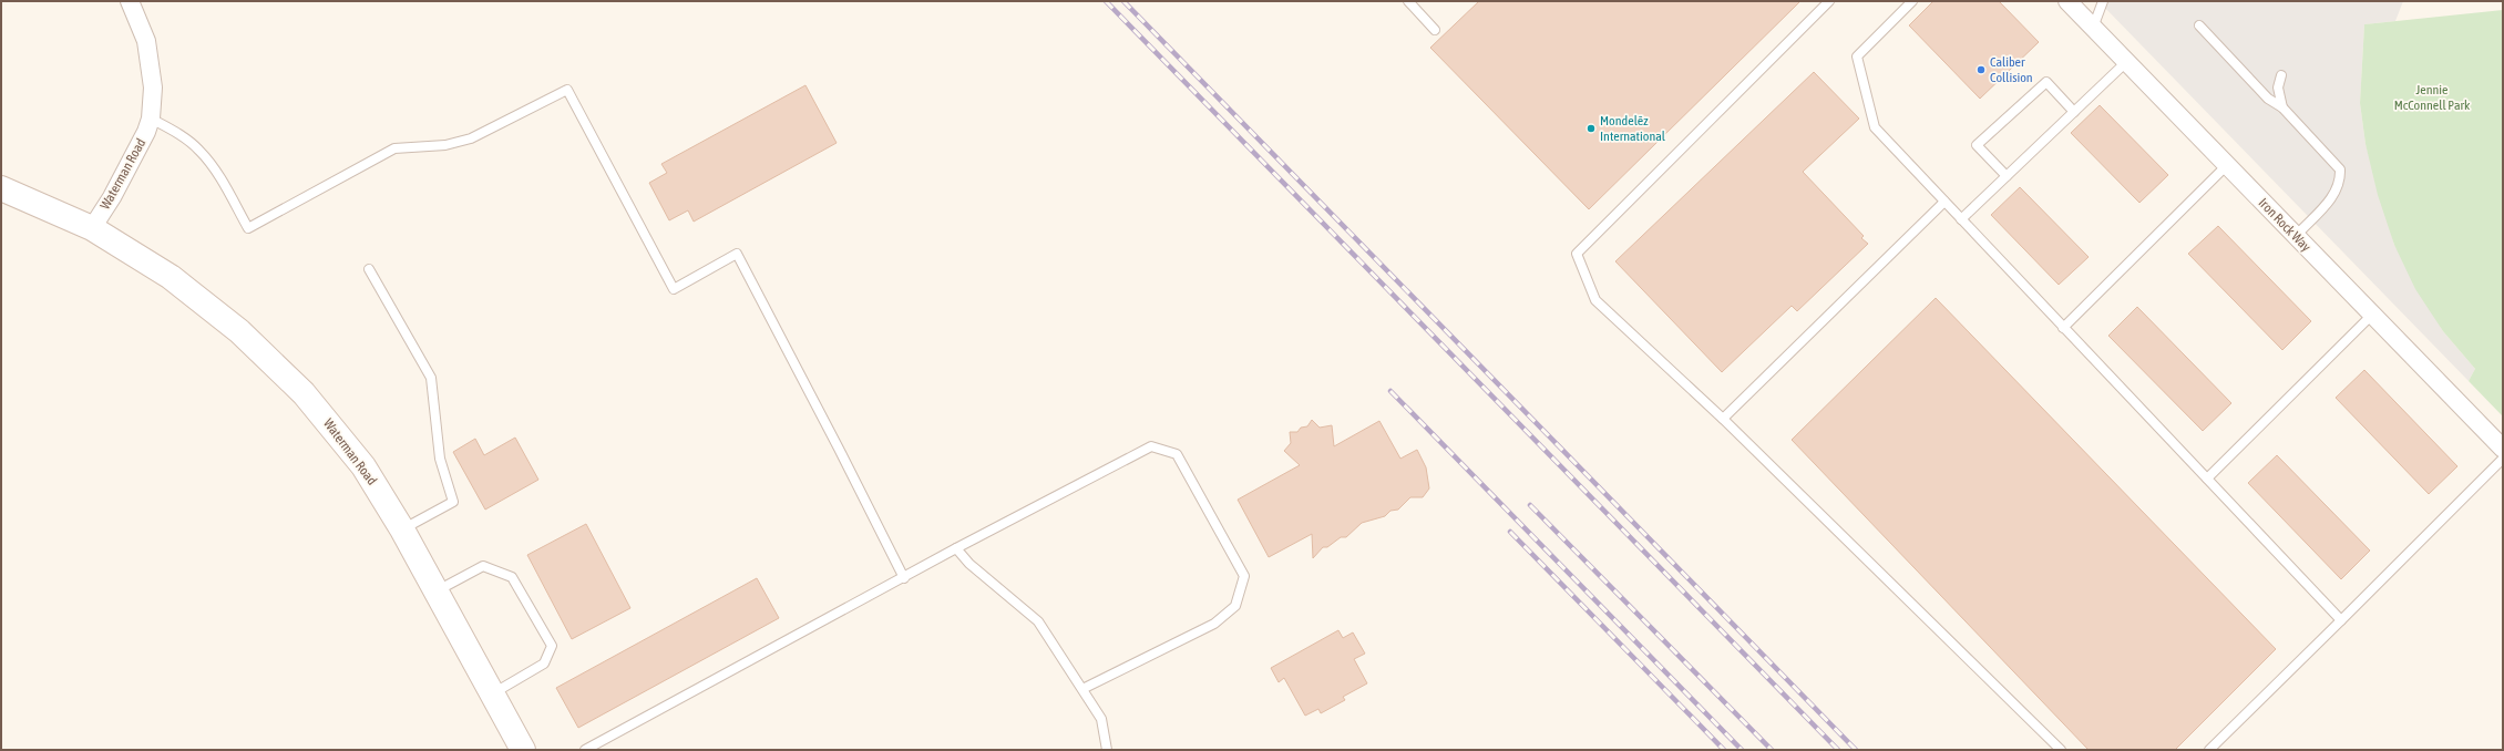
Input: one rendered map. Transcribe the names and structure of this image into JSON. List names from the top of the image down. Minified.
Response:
{"streets":{"main road":["Waterman Road"],"street":["Iron Rock Way"]},"parks":["Jennie McConnell Park"],"places":["Caliber Collision","Mondelēz International"]}
